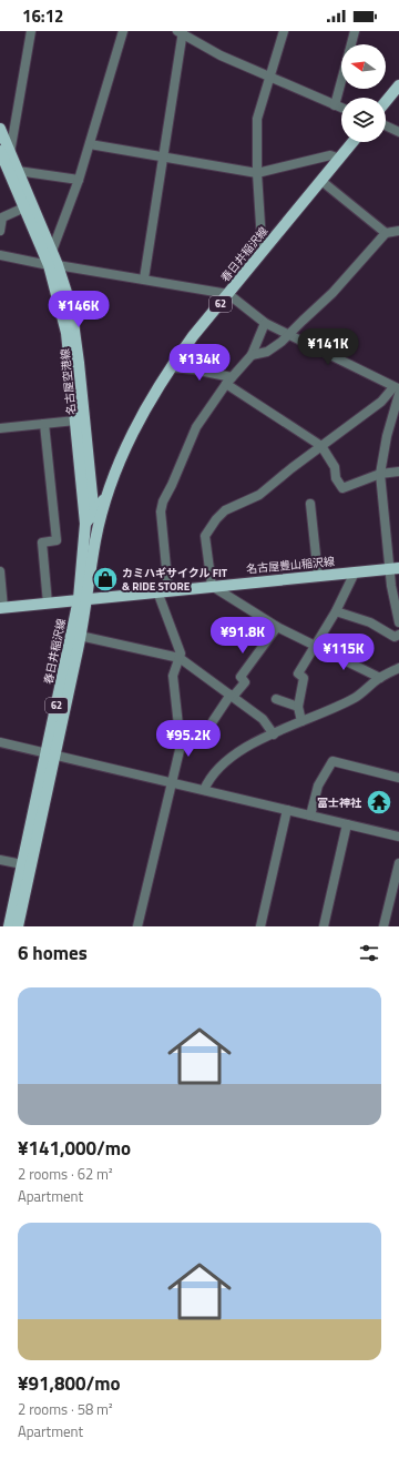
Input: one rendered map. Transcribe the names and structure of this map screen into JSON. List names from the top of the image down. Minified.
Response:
{"streets":{"main road":["春日井稲沢線","62","名古屋空港線","名古屋豊山稲沢線"]},"crossings":[["春日井稲沢線","名古屋空港線"],["春日井稲沢線","名古屋豊山稲沢線"]],"places":{"shop":["カミハギサイクル FIT & RIDE STORE"],"temple":["富士神社"]},"north":"left","page":{"status":"16:12","price":["¥146K","¥141K","¥134K","¥91.8K","¥115K","¥95.2K"],"heading":"6 homes","list":[{"name":"¥141,000/mo","note":"2 rooms · 62 m² · Apartment"},{"name":"¥91,800/mo","note":"2 rooms · 58 m² · Apartment"}]}}
